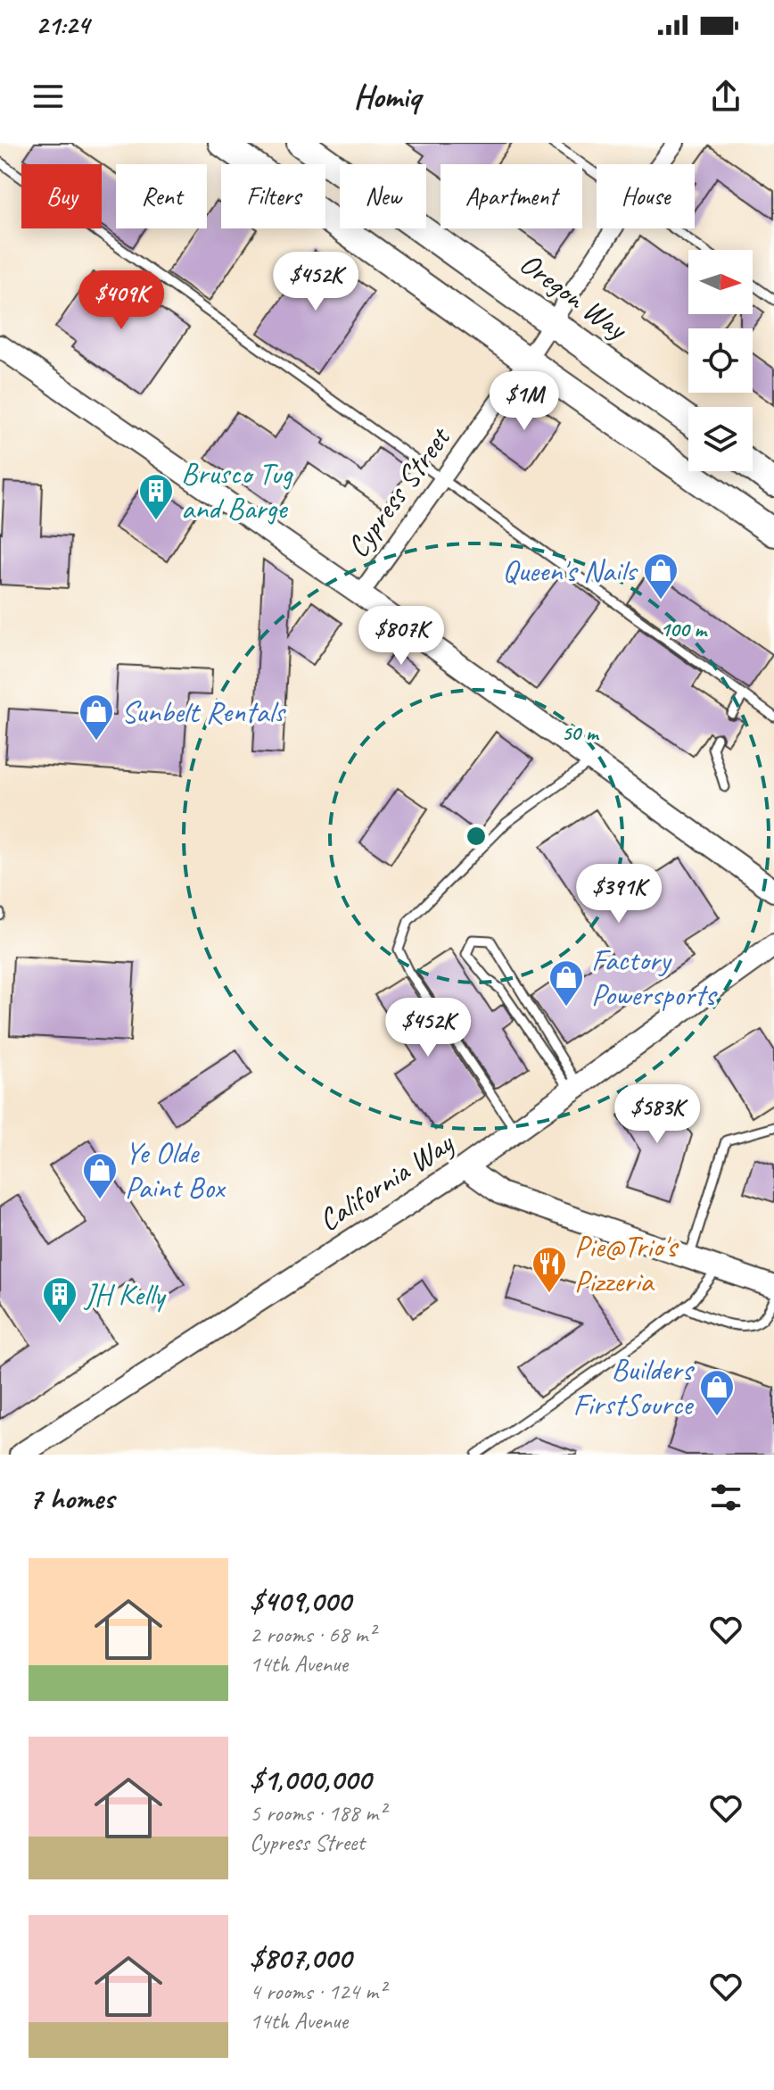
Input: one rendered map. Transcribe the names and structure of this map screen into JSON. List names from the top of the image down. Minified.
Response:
{"streets":{"main road":["Oregon Way"],"street":["Cypress Street","California Way"]},"crossings":[["Oregon Way","Cypress Street"]],"places":{"building":["Brusco Tug and Barge","JH Kelly"],"shop":["Queen's Nails","Sunbelt Rentals","Factory Powersports","Ye Olde Paint Box","Builders FirstSource"],"restaurant":["Pie@Trio's Pizzeria"]},"north":"right","page":{"status":"21:24","header":"Homiq","chip":["Buy","Rent","Filters","New","Apartment","House"],"price":["$452K","$409K","$1M","$807K","$391K","$452K","$583K"],"heading":"7 homes","list":[{"name":"$409,000","note":"2 rooms · 68 m² · 14th Avenue"},{"name":"$1,000,000","note":"5 rooms · 188 m² · Cypress Street"},{"name":"$807,000","note":"4 rooms · 124 m² · 14th Avenue"}]},"rings":["100 m","50 m"]}
